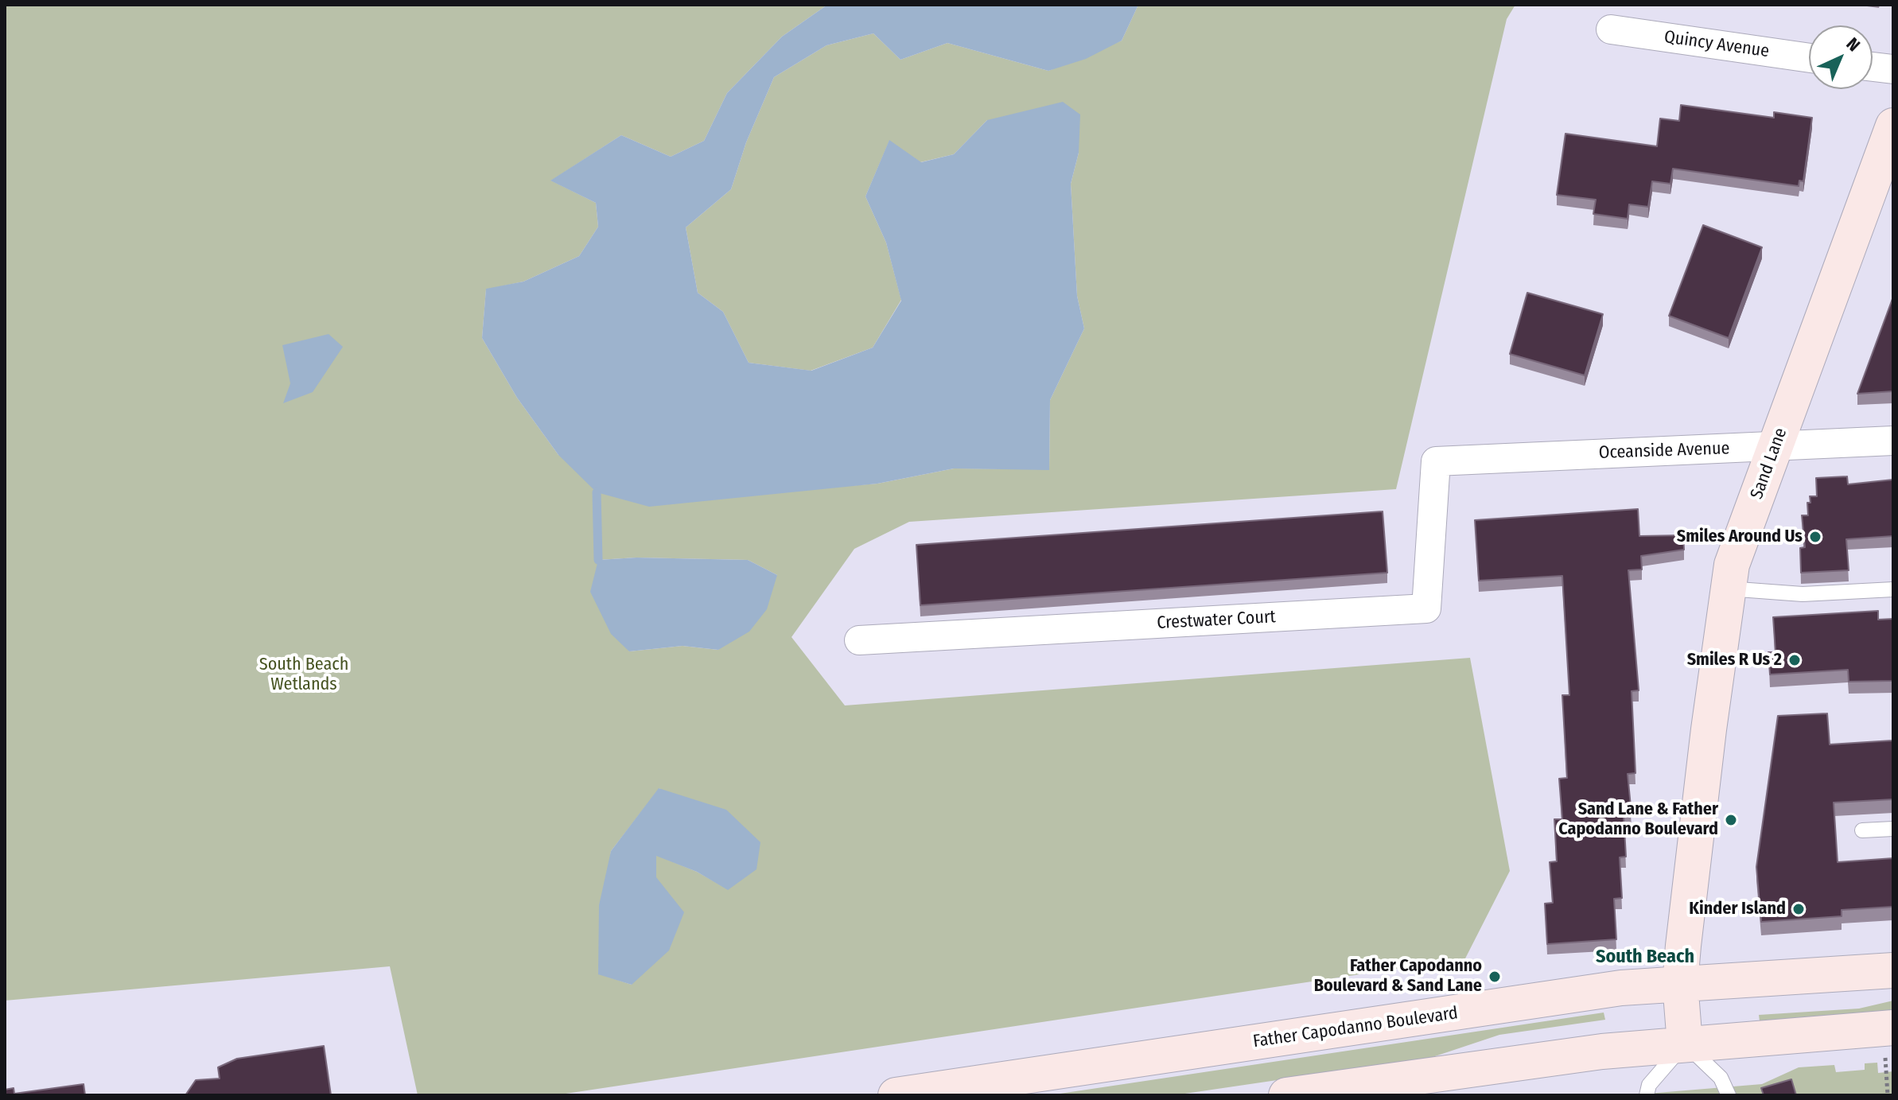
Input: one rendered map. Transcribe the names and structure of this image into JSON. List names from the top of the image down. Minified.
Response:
{"streets":{"main road":["Sand Lane","Father Capodanno Boulevard"],"street":["Quincy Avenue","Oceanside Avenue","Crestwater Court"]},"crossings":[["Oceanside Avenue","Sand Lane"],["Oceanside Avenue","Crestwater Court"],["Sand Lane","Father Capodanno Boulevard"]],"districts":["South Beach"],"parks":["South Beach Wetlands"],"places":["Smiles Around Us","Smiles R Us 2","Sand Lane & Father Capodanno Boulevard","Kinder Island","Father Capodanno Boulevard & Sand Lane"],"north":"top right"}
